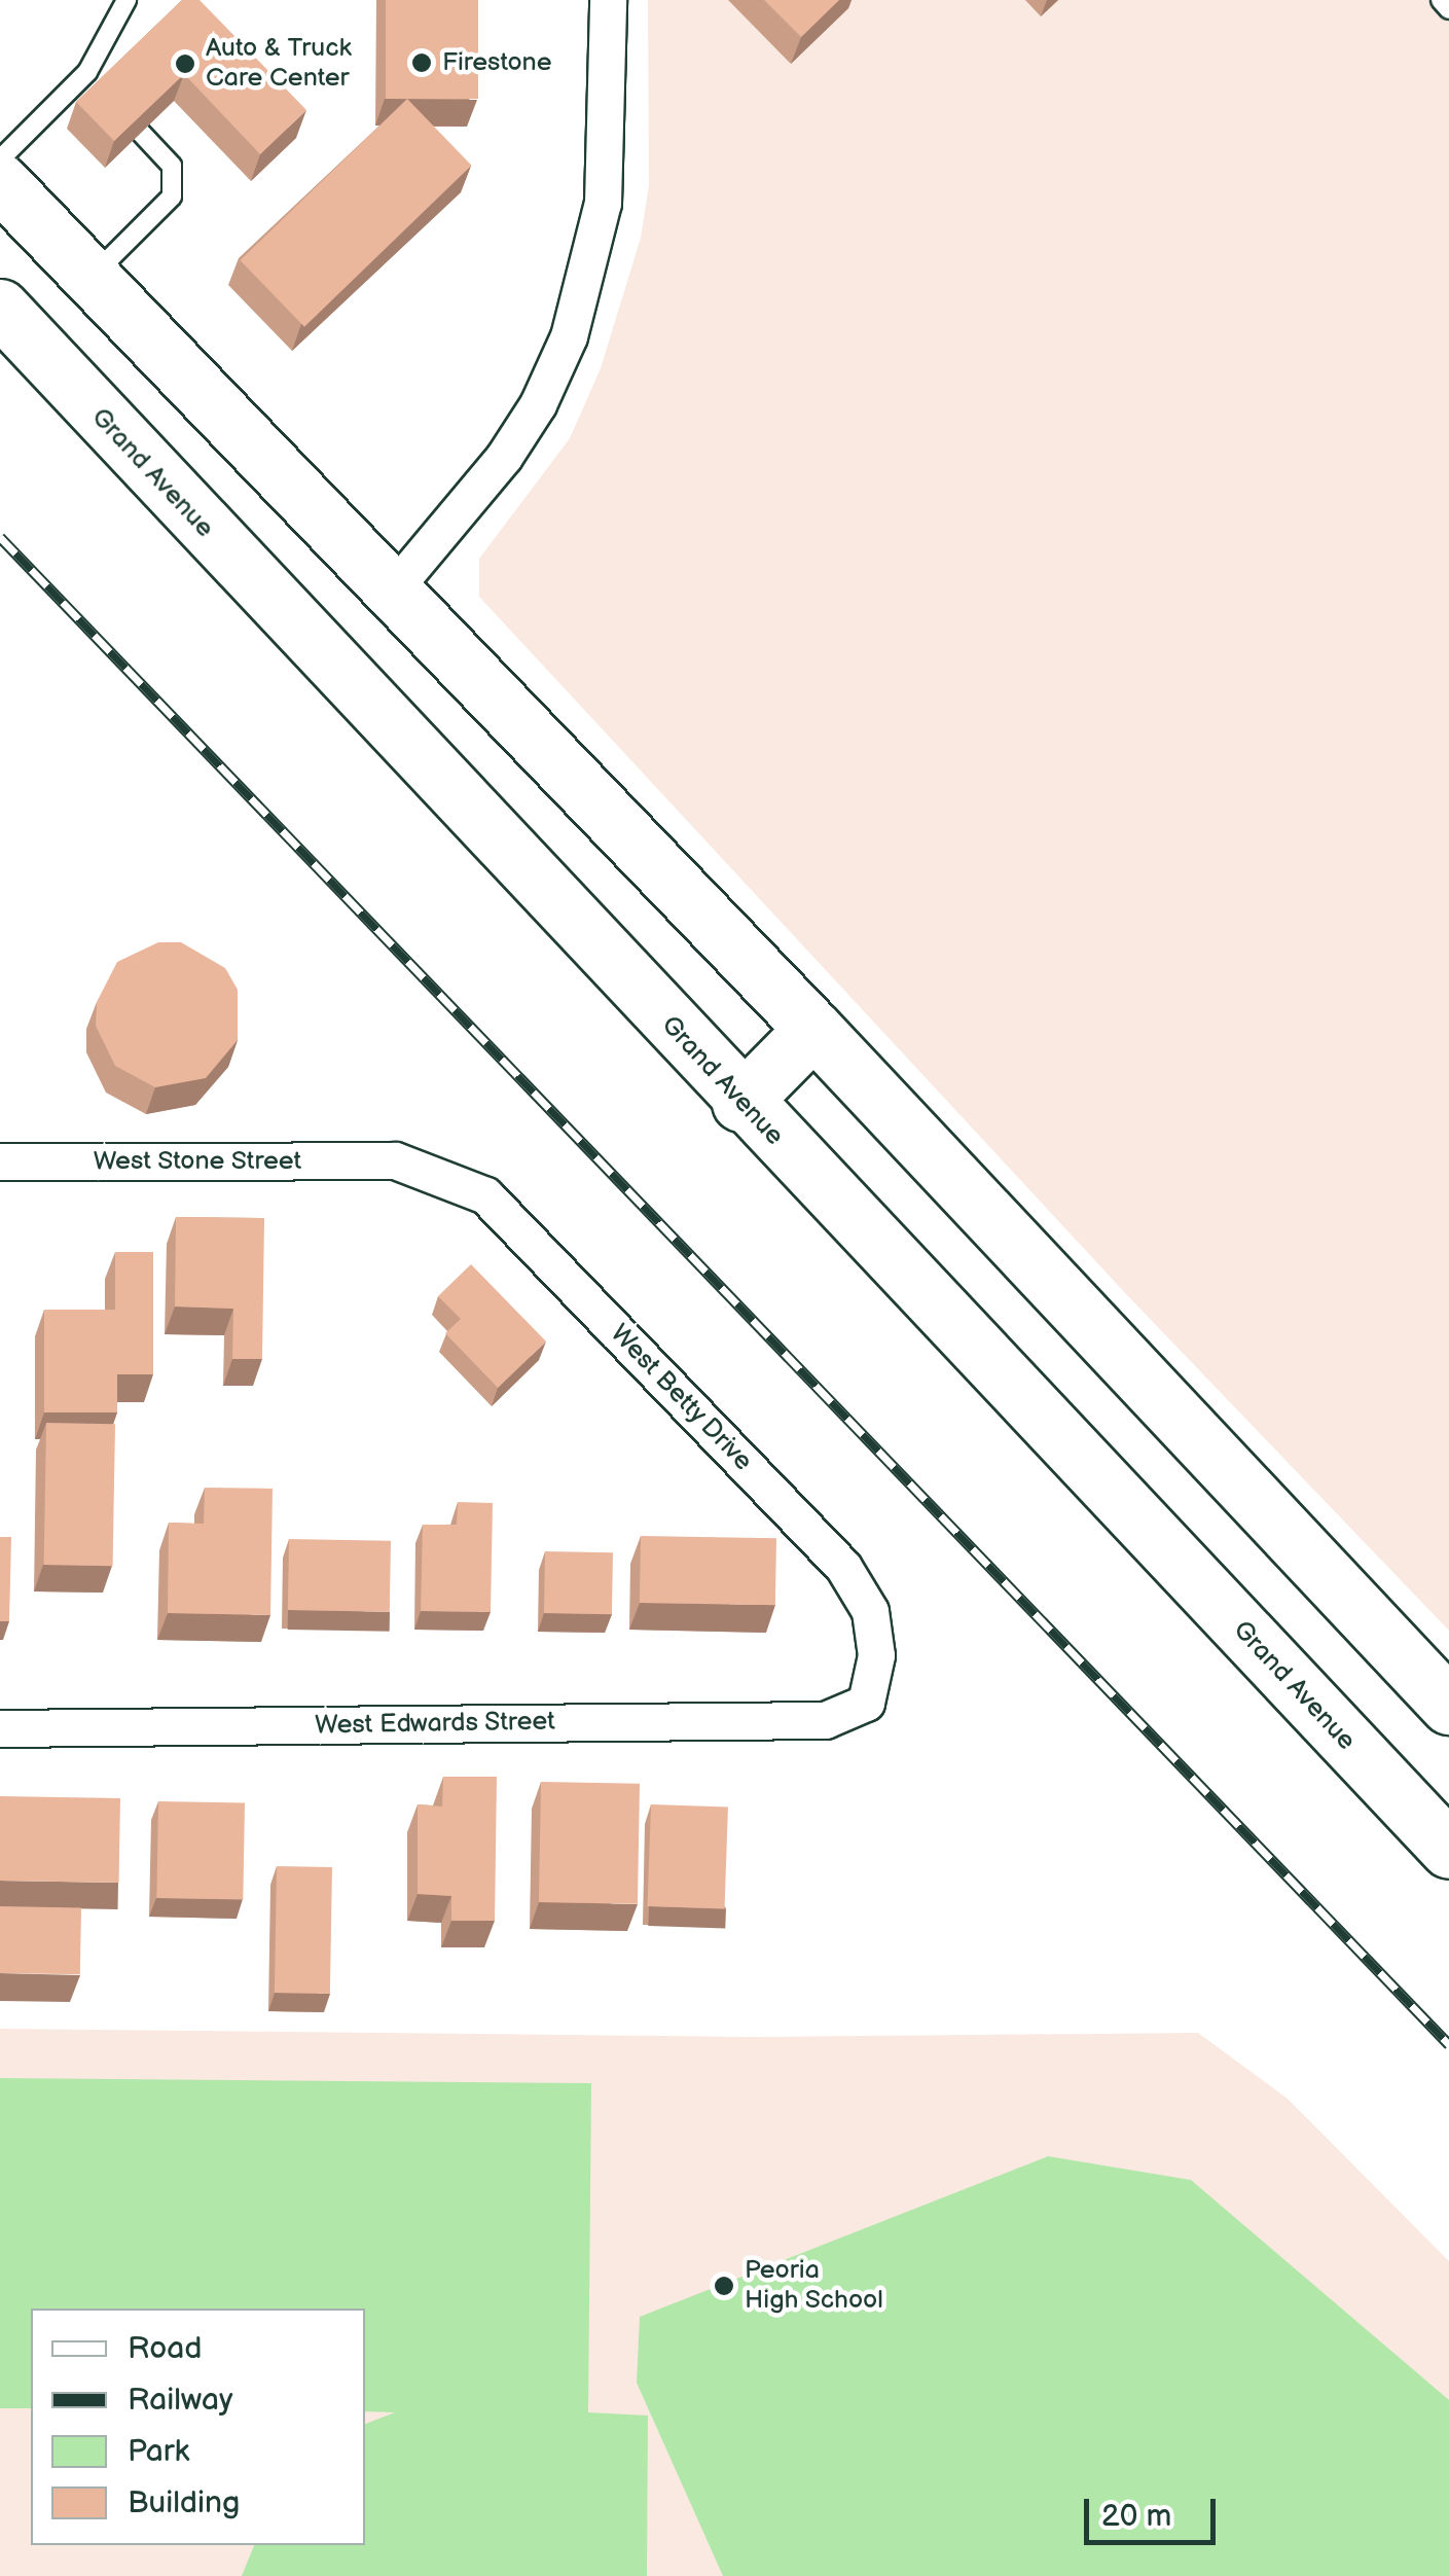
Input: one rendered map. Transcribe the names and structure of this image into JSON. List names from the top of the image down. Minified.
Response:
{"streets":{"highway":["Grand Avenue"],"street":["West Stone Street","West Betty Drive","West Edwards Street"]},"crossings":[["West Stone Street","West Betty Drive"],["West Betty Drive","West Edwards Street"]],"places":["Firestone","Auto & Truck Care Center","Peoria High School"],"legend":["Road","Railway","Park","Building"],"scale_bar":"20 m"}
